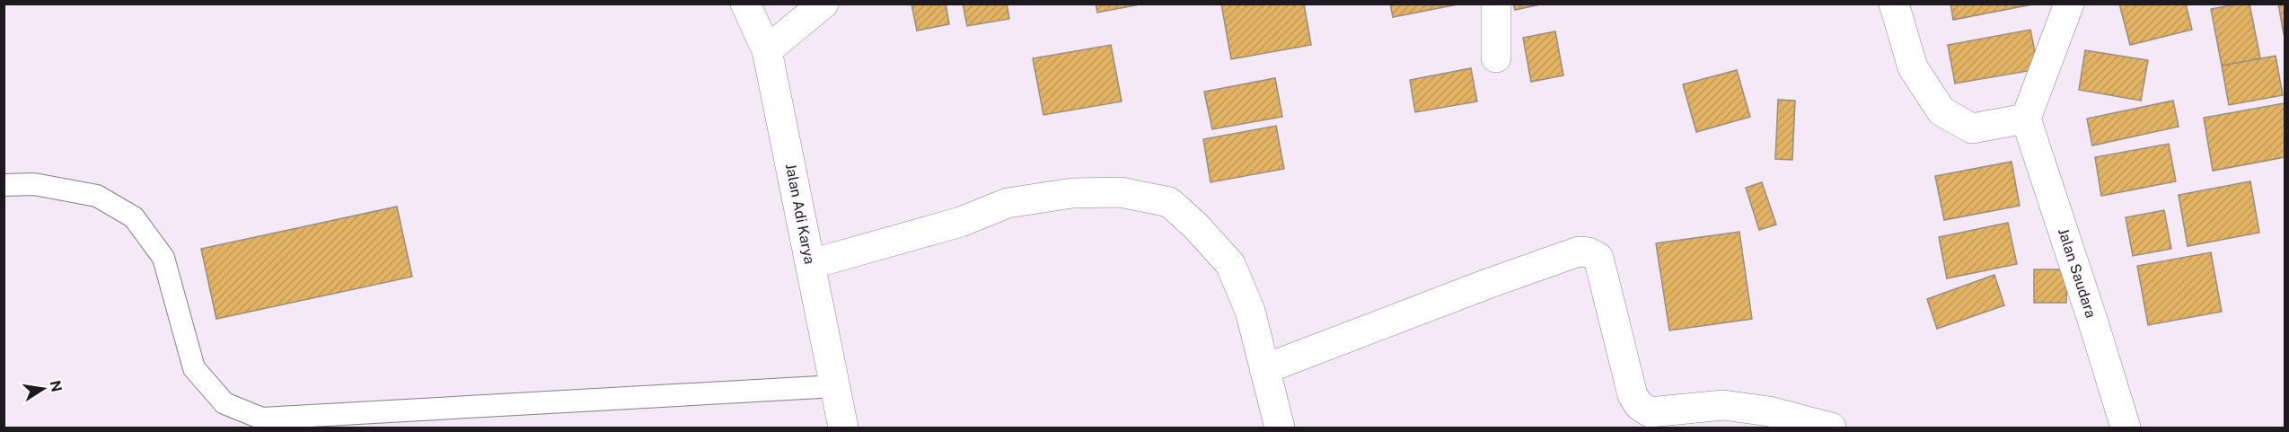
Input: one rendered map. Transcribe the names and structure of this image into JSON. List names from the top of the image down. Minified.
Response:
{"streets":{"street":["Jalan Adi Karya","Jalan Saudara"]},"north":"right"}
